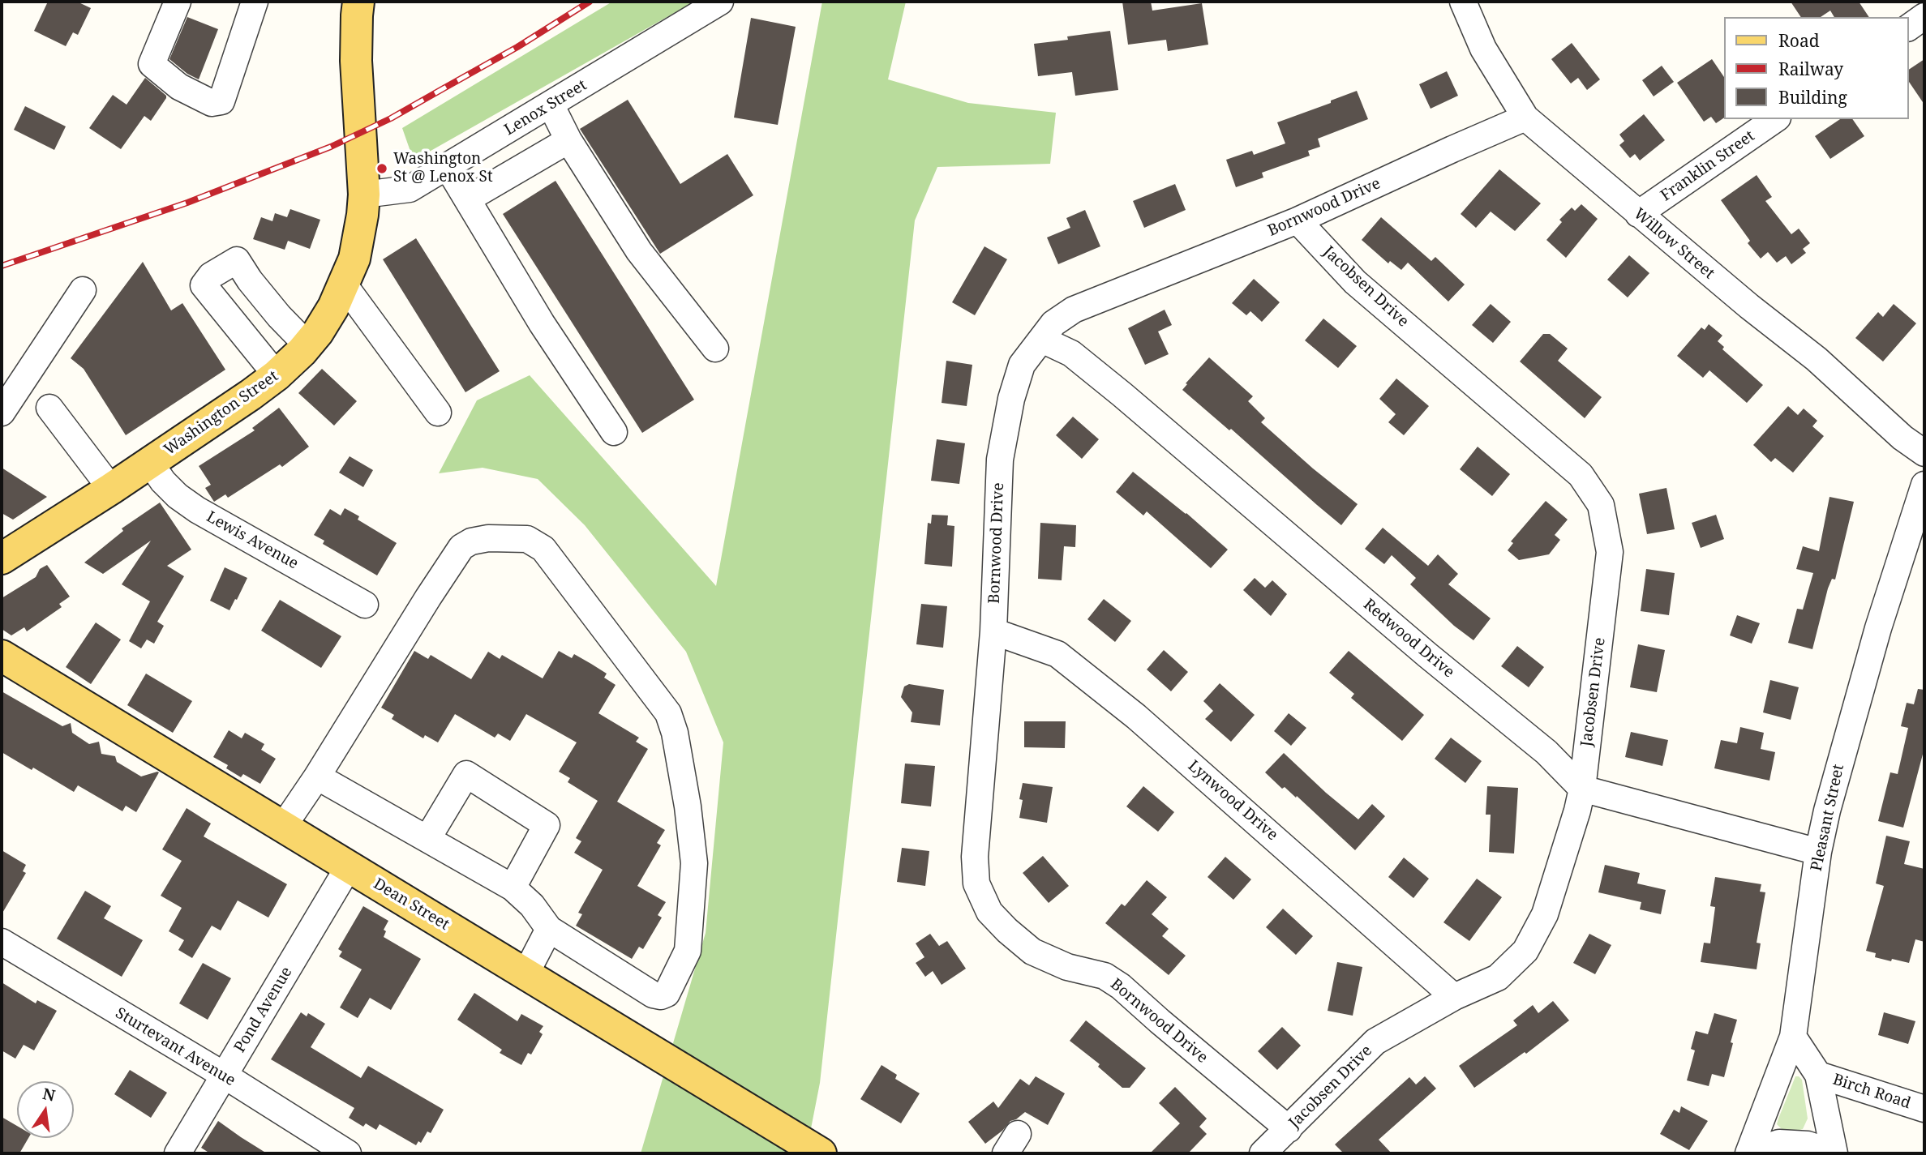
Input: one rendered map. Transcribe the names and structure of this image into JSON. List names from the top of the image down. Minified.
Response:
{"streets":{"main road":["Washington Street","Dean Street"],"street":["Lenox Street","Franklin Street","Bornwood Drive","Willow Street","Jacobsen Drive","Lewis Avenue","Redwood Drive","Lynwood Drive","Pleasant Street","Pond Avenue","Sturtevant Avenue","Birch Road"]},"crossings":[["Lenox Street","Washington Street"],["Franklin Street","Willow Street"],["Bornwood Drive","Willow Street"],["Bornwood Drive","Jacobsen Drive"],["Bornwood Drive","Redwood Drive"],["Bornwood Drive","Lynwood Drive"],["Jacobsen Drive","Redwood Drive"],["Jacobsen Drive","Lynwood Drive"],["Washington Street","Lewis Avenue"],["Dean Street","Pond Avenue"],["Pond Avenue","Sturtevant Avenue"]],"places":["Washington St @ Lenox St"],"legend":["Road","Railway","Building"],"north":"top"}
